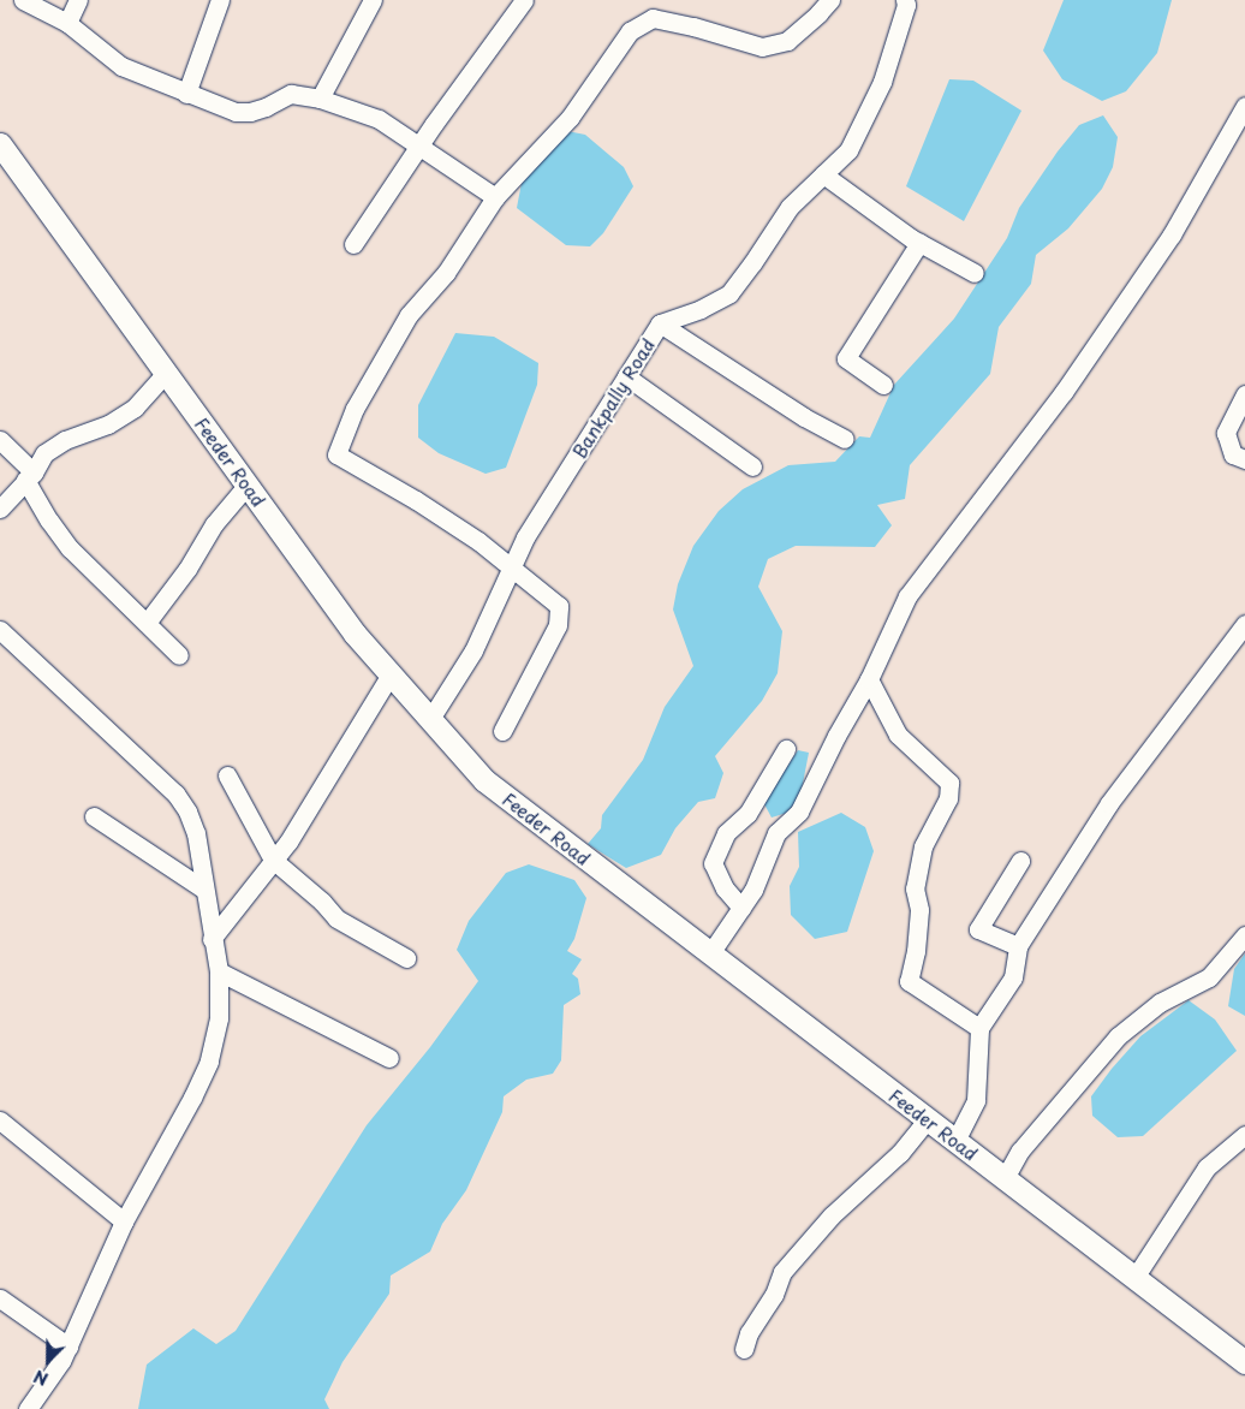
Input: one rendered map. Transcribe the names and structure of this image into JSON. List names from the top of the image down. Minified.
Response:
{"streets":{"street":["Bankpally Road","Feeder Road"]},"crossings":[["Bankpally Road","Feeder Road"]],"north":"bottom left"}
